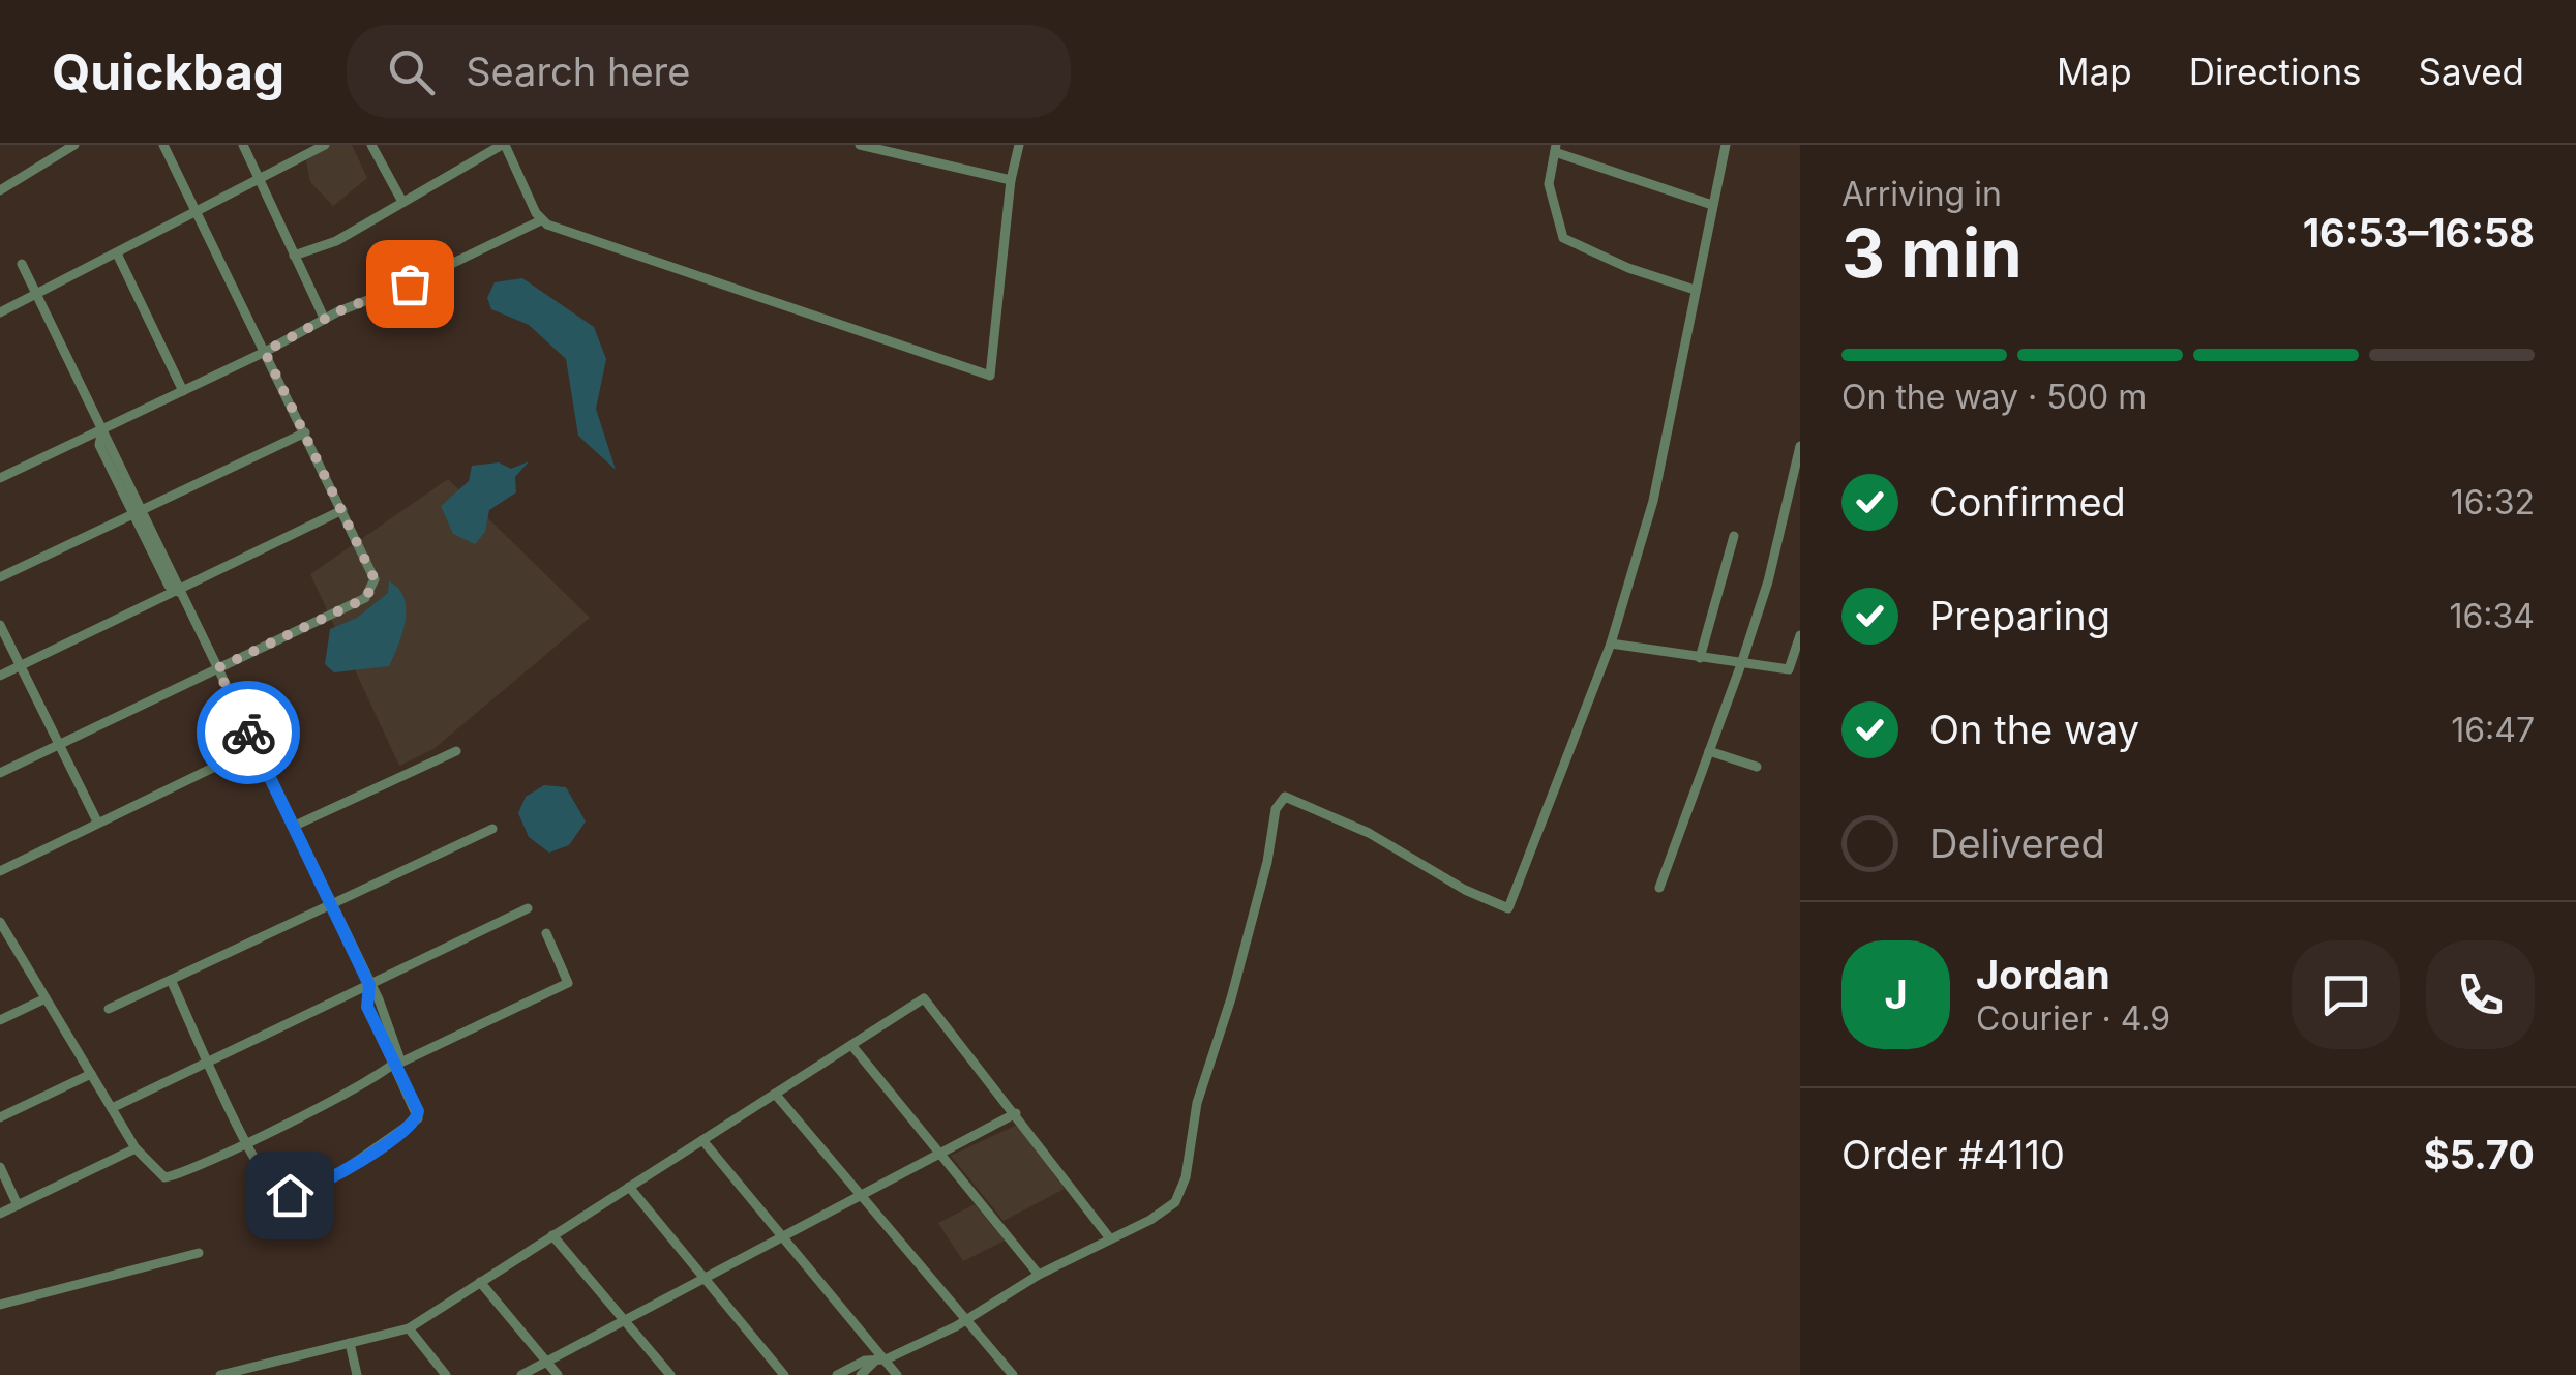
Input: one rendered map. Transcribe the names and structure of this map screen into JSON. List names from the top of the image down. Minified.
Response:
{"page":{"header":"Quickbag","search":"Search here","nav":["Map","Directions","Saved"],"heading":["3 min","Arriving in","16:53–16:58"],"panel":["Jordan","Courier · 4.9","Order #4110","$5.70"],"bar":"On the way · 500 m","list":[["Confirmed","16:32"],["Preparing","16:34"],["On the way","16:47"],"Delivered"],"round":"J"}}
